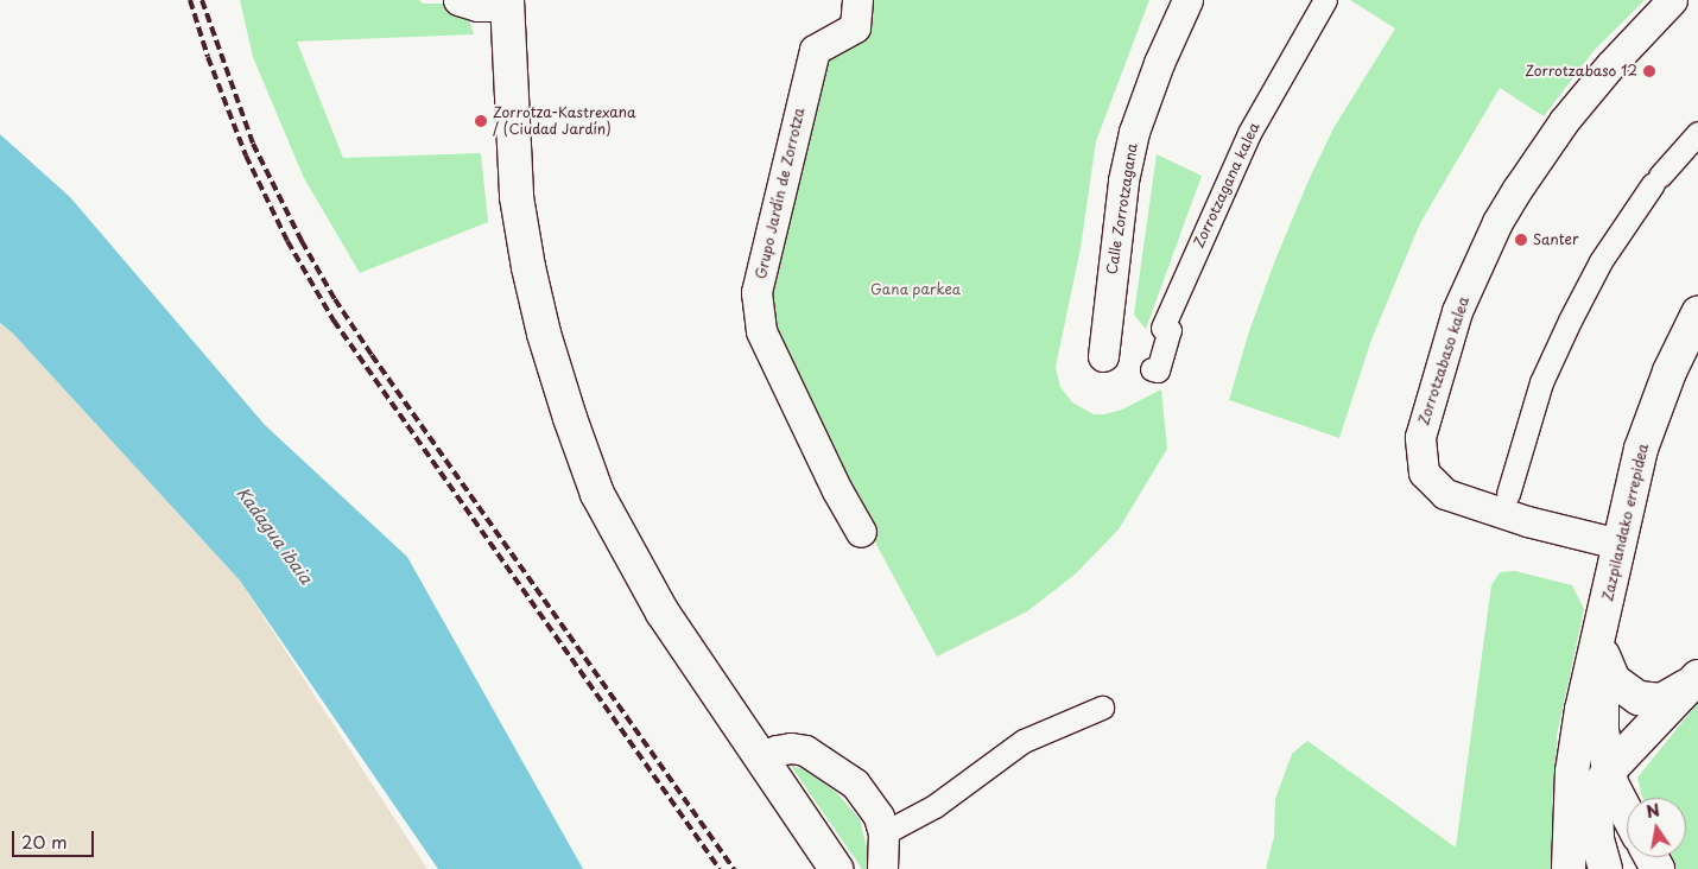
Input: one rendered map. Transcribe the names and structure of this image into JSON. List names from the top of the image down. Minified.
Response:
{"streets":{"main road":["Zazpilandako errepidea"],"street":["Zorrotzagana kalea","Grupo Jardín de Zorrotza","Calle Zorrotzagana","Zorrotzabaso kalea"]},"crossings":[["Zorrotzabaso kalea","Zazpilandako errepidea"]],"water":["Kadagua ibaia"],"parks":["Gana parkea"],"places":["Zorrotzabaso 12","Zorrotza-Kastrexana / (Ciudad Jardín)","Santer"],"scale_bar":"20 m","north":"top"}
